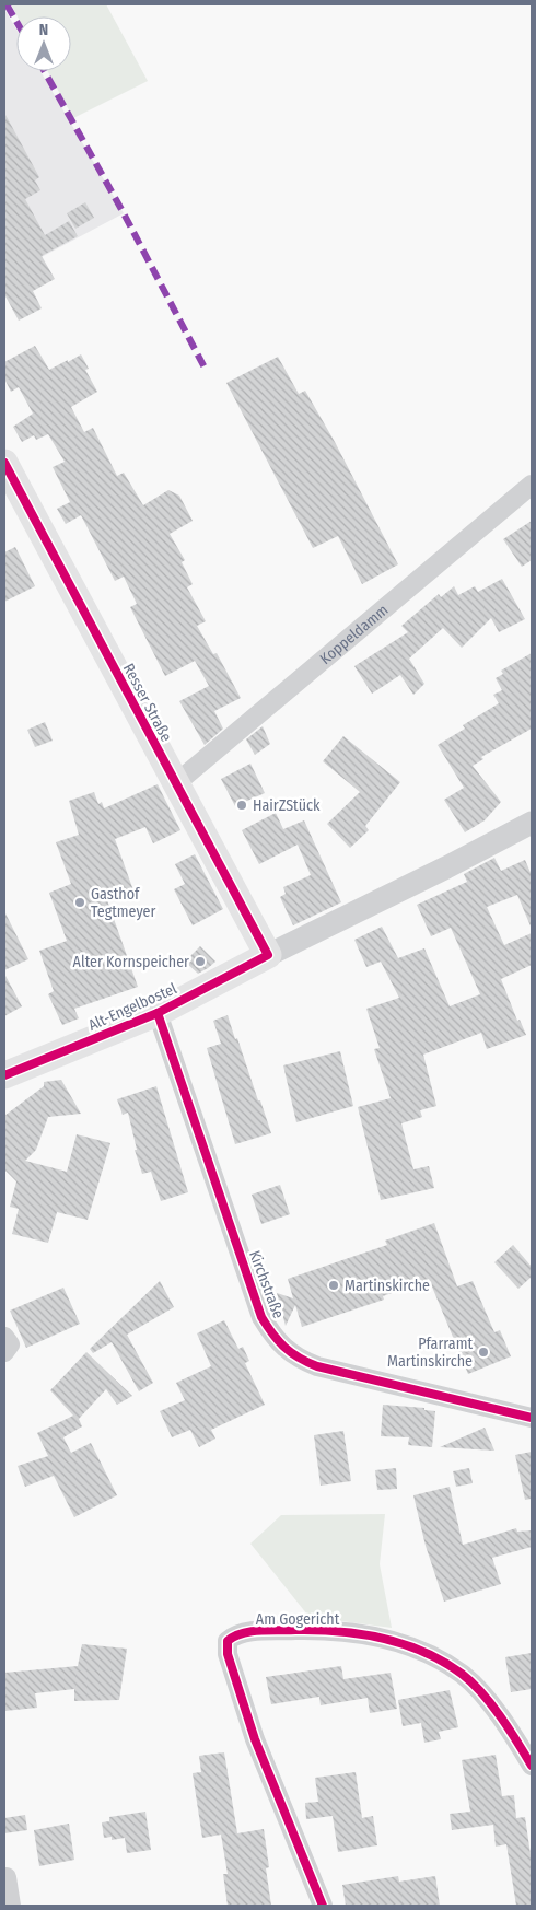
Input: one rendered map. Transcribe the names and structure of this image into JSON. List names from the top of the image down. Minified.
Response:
{"streets":{"main road":["Resser Straße","Alt-Engelbostel"],"street":["Koppeldamm","Kirchstraße","Am Gogericht"]},"crossings":[["Koppeldamm","Resser Straße"],["Resser Straße","Alt-Engelbostel"],["Alt-Engelbostel","Kirchstraße"]],"places":["HairZStück","Gasthof Tegtmeyer","Alter Kornspeicher","Martinskirche","Pfarramt Martinskirche"],"north":"top"}
